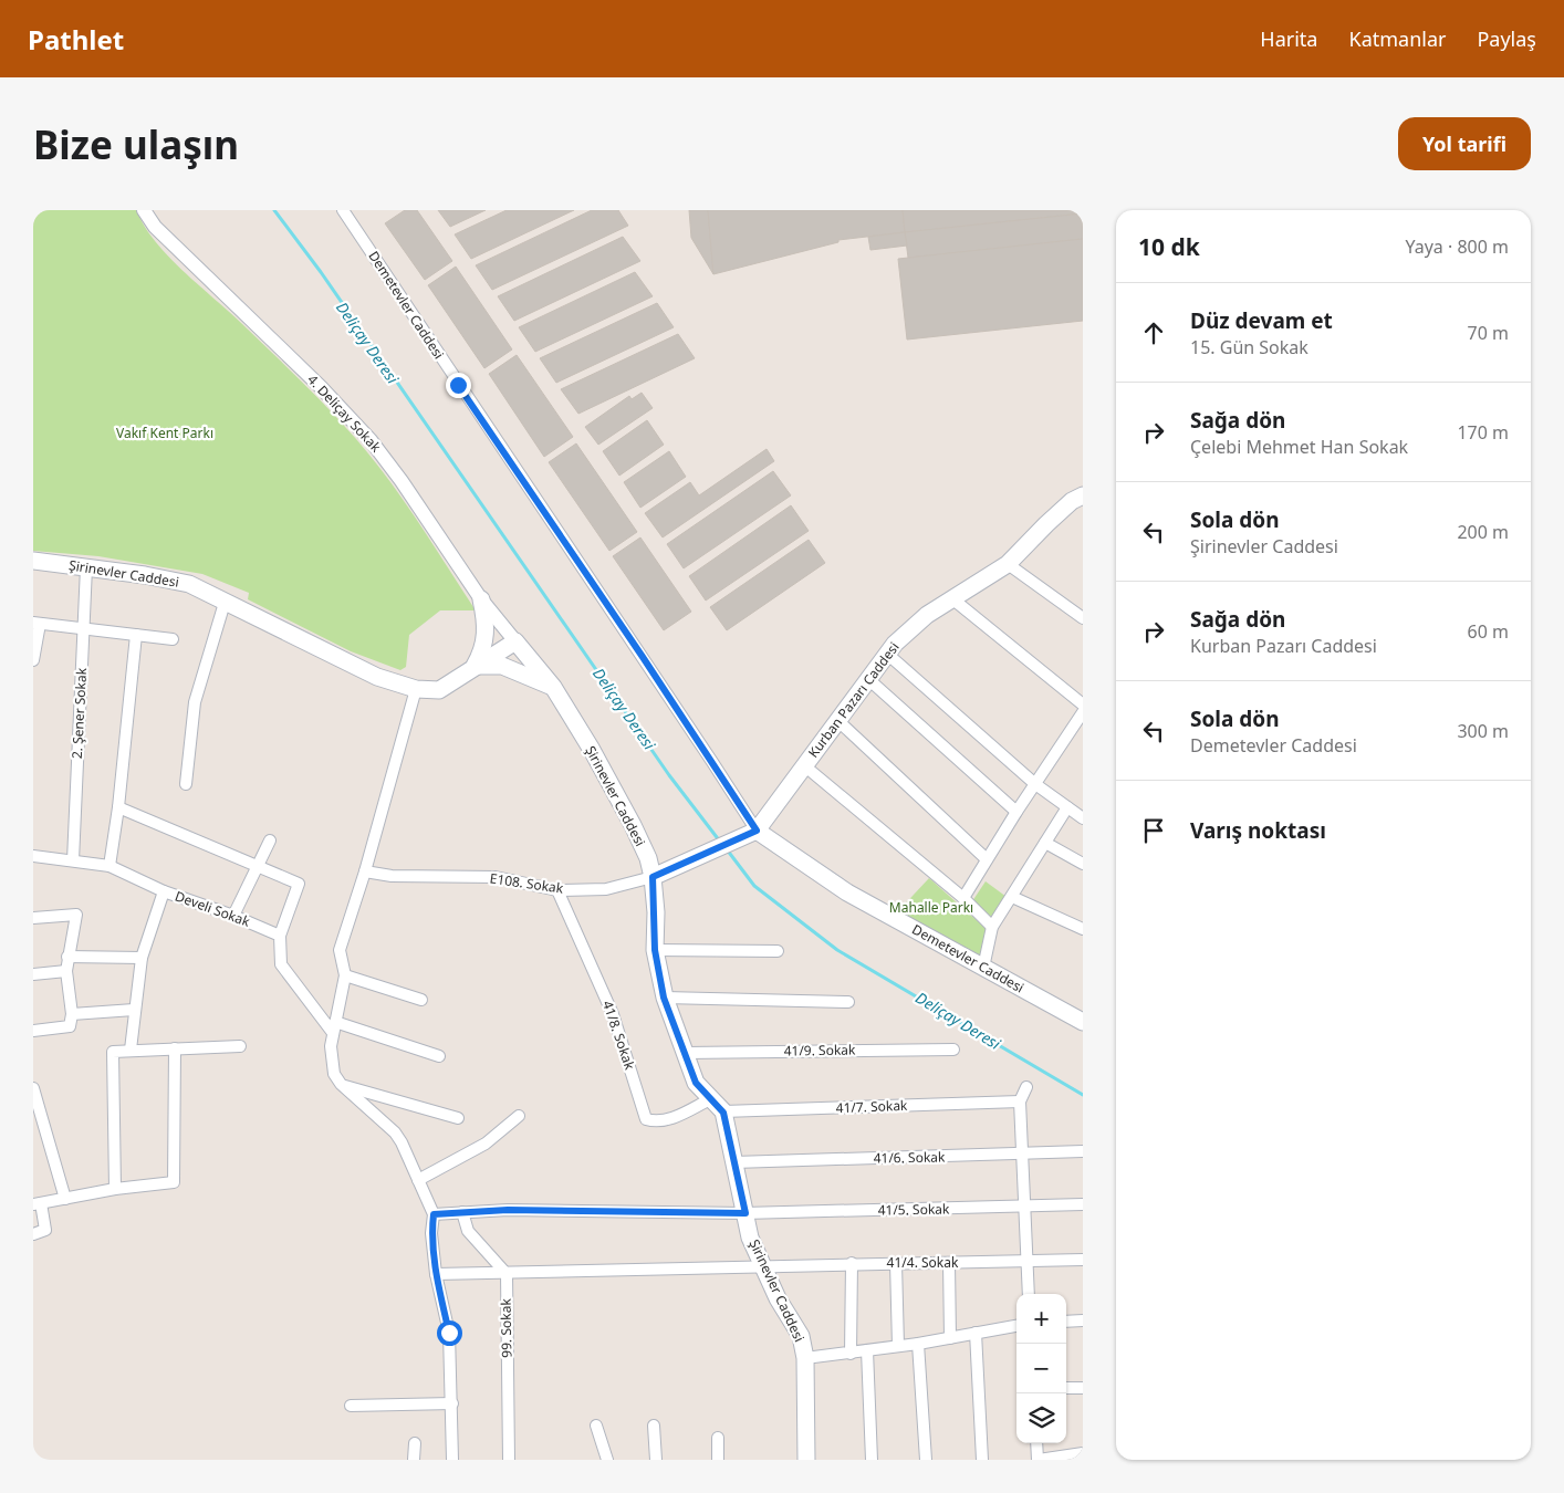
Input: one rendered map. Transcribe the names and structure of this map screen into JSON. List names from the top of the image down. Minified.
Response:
{"streets":{"main road":["Demetevler Caddesi","Şirinevler Caddesi","Kurban Pazarı Caddesi"],"street":["4. Deliçay Sokak","2. Şener Sokak","E108. Sokak","Develi Sokak","41/8. Sokak","41/9. Sokak","41/7. Sokak","41/6. Sokak","41/5. Sokak","41/4. Sokak","99. Sokak"]},"crossings":[["Demetevler Caddesi","Kurban Pazarı Caddesi"],["4. Deliçay Sokak","Şirinevler Caddesi"],["Şirinevler Caddesi","Kurban Pazarı Caddesi"],["Şirinevler Caddesi","2. Şener Sokak"],["Şirinevler Caddesi","E108. Sokak"],["Şirinevler Caddesi","41/8. Sokak"],["Şirinevler Caddesi","41/9. Sokak"],["Şirinevler Caddesi","41/7. Sokak"],["Şirinevler Caddesi","41/6. Sokak"],["Şirinevler Caddesi","41/5. Sokak"],["Şirinevler Caddesi","41/4. Sokak"],["Kurban Pazarı Caddesi","E108. Sokak"],["2. Şener Sokak","Develi Sokak"],["E108. Sokak","41/8. Sokak"],["41/4. Sokak","99. Sokak"]],"water":["Deliçay Deresi"],"parks":["Vakıf Kent Parkı","Mahalle Parkı"],"page":{"header":"Pathlet","nav":["Harita","Katmanlar","Paylaş"],"buttons":"Yol tarifi","title":"Bize ulaşın","heading":["10 dk","Yaya · 800 m"],"list":[["Düz devam et","15. Gün Sokak","70 m"],["Sağa dön","Çelebi Mehmet Han Sokak","170 m"],["Sola dön","Şirinevler Caddesi","200 m"],["Sağa dön","Kurban Pazarı Caddesi","60 m"],["Sola dön","Demetevler Caddesi","300 m"],"Varış noktası"],"map_buttons":["+","−"]}}
